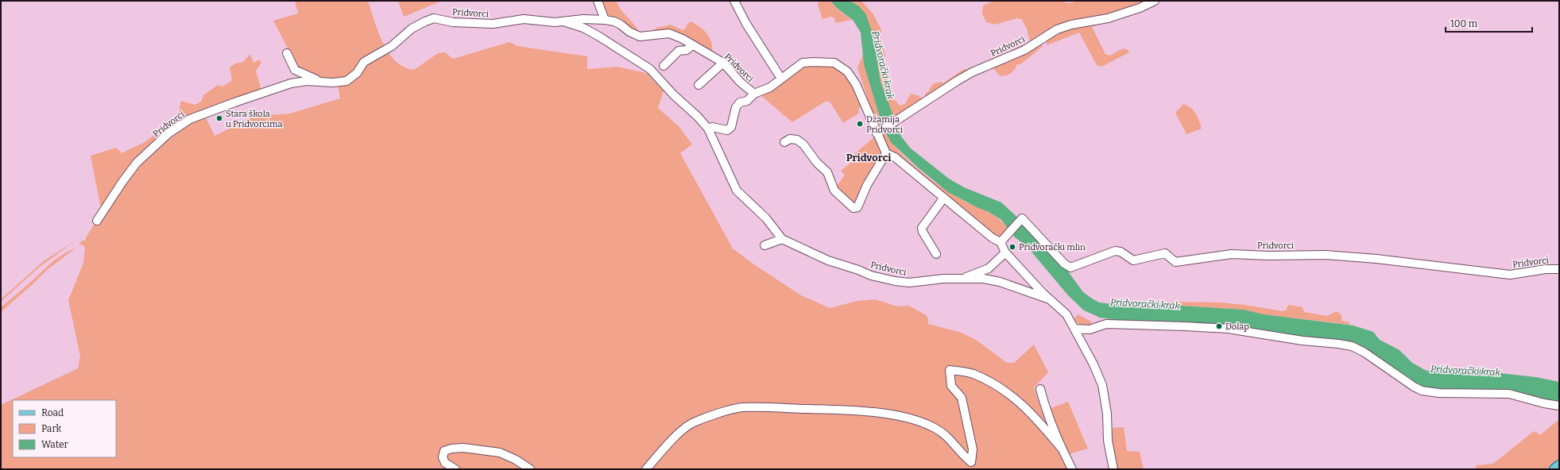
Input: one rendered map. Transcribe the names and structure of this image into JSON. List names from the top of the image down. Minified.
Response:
{"streets":{"street":["Pridvorci"]},"districts":["Pridvorci"],"water":["Pridvorački krak"],"places":["Stara škola u Pridvorcima","Džamija Pridvorci","Pridvorački mlin","Dolap"],"legend":["Road","Park","Water"],"scale_bar":"100 m"}
